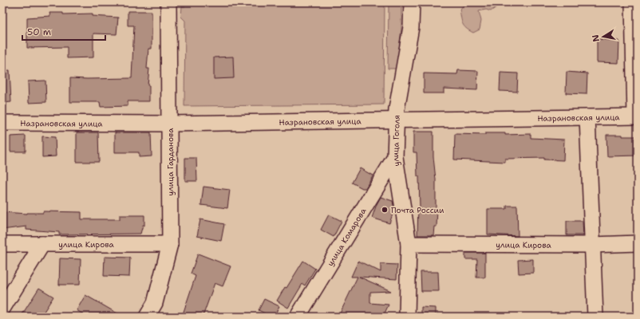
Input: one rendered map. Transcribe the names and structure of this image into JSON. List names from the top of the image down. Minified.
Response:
{"streets":{"street":["Назрановская улица","улица Гоголя","улица Гарданова","улица Комарова","улица Кирова"]},"crossings":[["Назрановская улица","улица Гоголя"],["Назрановская улица","улица Гарданова"],["улица Гоголя","улица Комарова"],["улица Гоголя","улица Кирова"],["улица Гарданова","улица Кирова"]],"places":["Почта России"],"scale_bar":"50 m","north":"left"}
